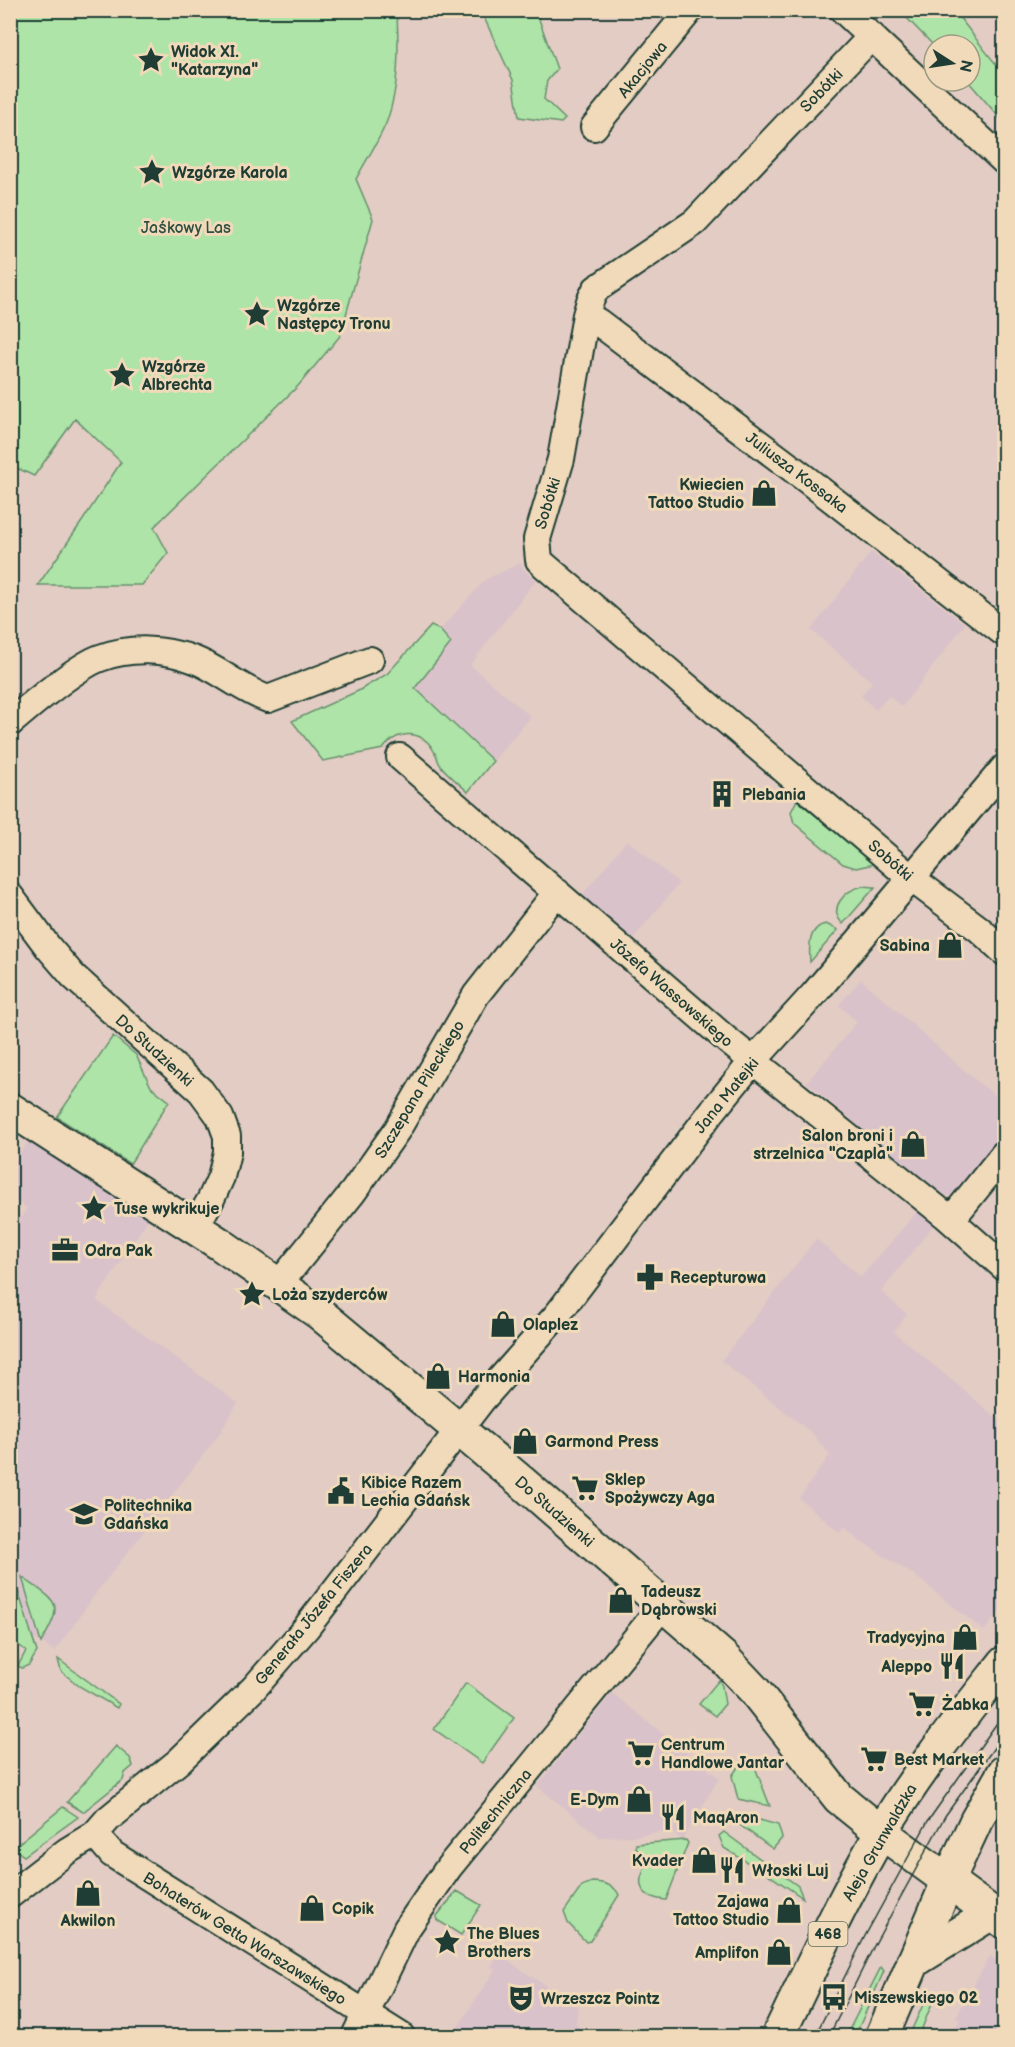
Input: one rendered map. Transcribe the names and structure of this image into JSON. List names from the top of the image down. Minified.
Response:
{"streets":{"main road":["Do Studzienki","Aleja Grunwaldzka","468"],"street":["Akacjowa","Sobótki","Juliusza Kossaka","Józefa Wassowskiego","Szczepana Pileckiego","Jana Matejki","Generała Józefa Fiszera","Politechniczna","Bohaterów Getta Warszawskiego"]},"crossings":[["Sobótki","Juliusza Kossaka"],["Sobótki","Jana Matejki"],["Józefa Wassowskiego","Szczepana Pileckiego"],["Józefa Wassowskiego","Jana Matejki"],["Do Studzienki","Szczepana Pileckiego"],["Do Studzienki","Jana Matejki"],["Do Studzienki","Generała Józefa Fiszera"],["Do Studzienki","Politechniczna"],["Do Studzienki","Aleja Grunwaldzka"],["Jana Matejki","Generała Józefa Fiszera"],["Generała Józefa Fiszera","Bohaterów Getta Warszawskiego"],["Politechniczna","Bohaterów Getta Warszawskiego"]],"parks":["Jaśkowy Las"],"places":{"place":["Widok XI. \"Katarzyna\"","Wzgórze Karola","Wzgórze Następcy Tronu","Wzgórze Albrechta","Tuse wykrikuje","Loża szyderców","The Blues Brothers"],"shop":["Kwiecien Tattoo Studio","Sabina","Salon broni i strzelnica \"Czapla\"","Olaplez","Harmonia","Garmond Press","Tadeusz Dąbrowski","Tradycyjna","E-Dym","Kvader","Akwilon","Copik","Zajawa Tattoo Studio","Amplifon"],"building":["Plebania"],"office":["Odra Pak"],"pharmacy":["Recepturowa"],"supermarket":["Sklep Spożywczy Aga","Żabka","Centrum Handlowe Jantar","Best Market"],"public building":["Kibice Razem Lechia Gdańsk"],"school or university":["Politechnika Gdańska"],"restaurant":["Aleppo","MaqAron","Włoski Luj"],"bus stop":["Miszewskiego 02"],"theatre":["Wrzeszcz Pointz"]},"north":"right"}
